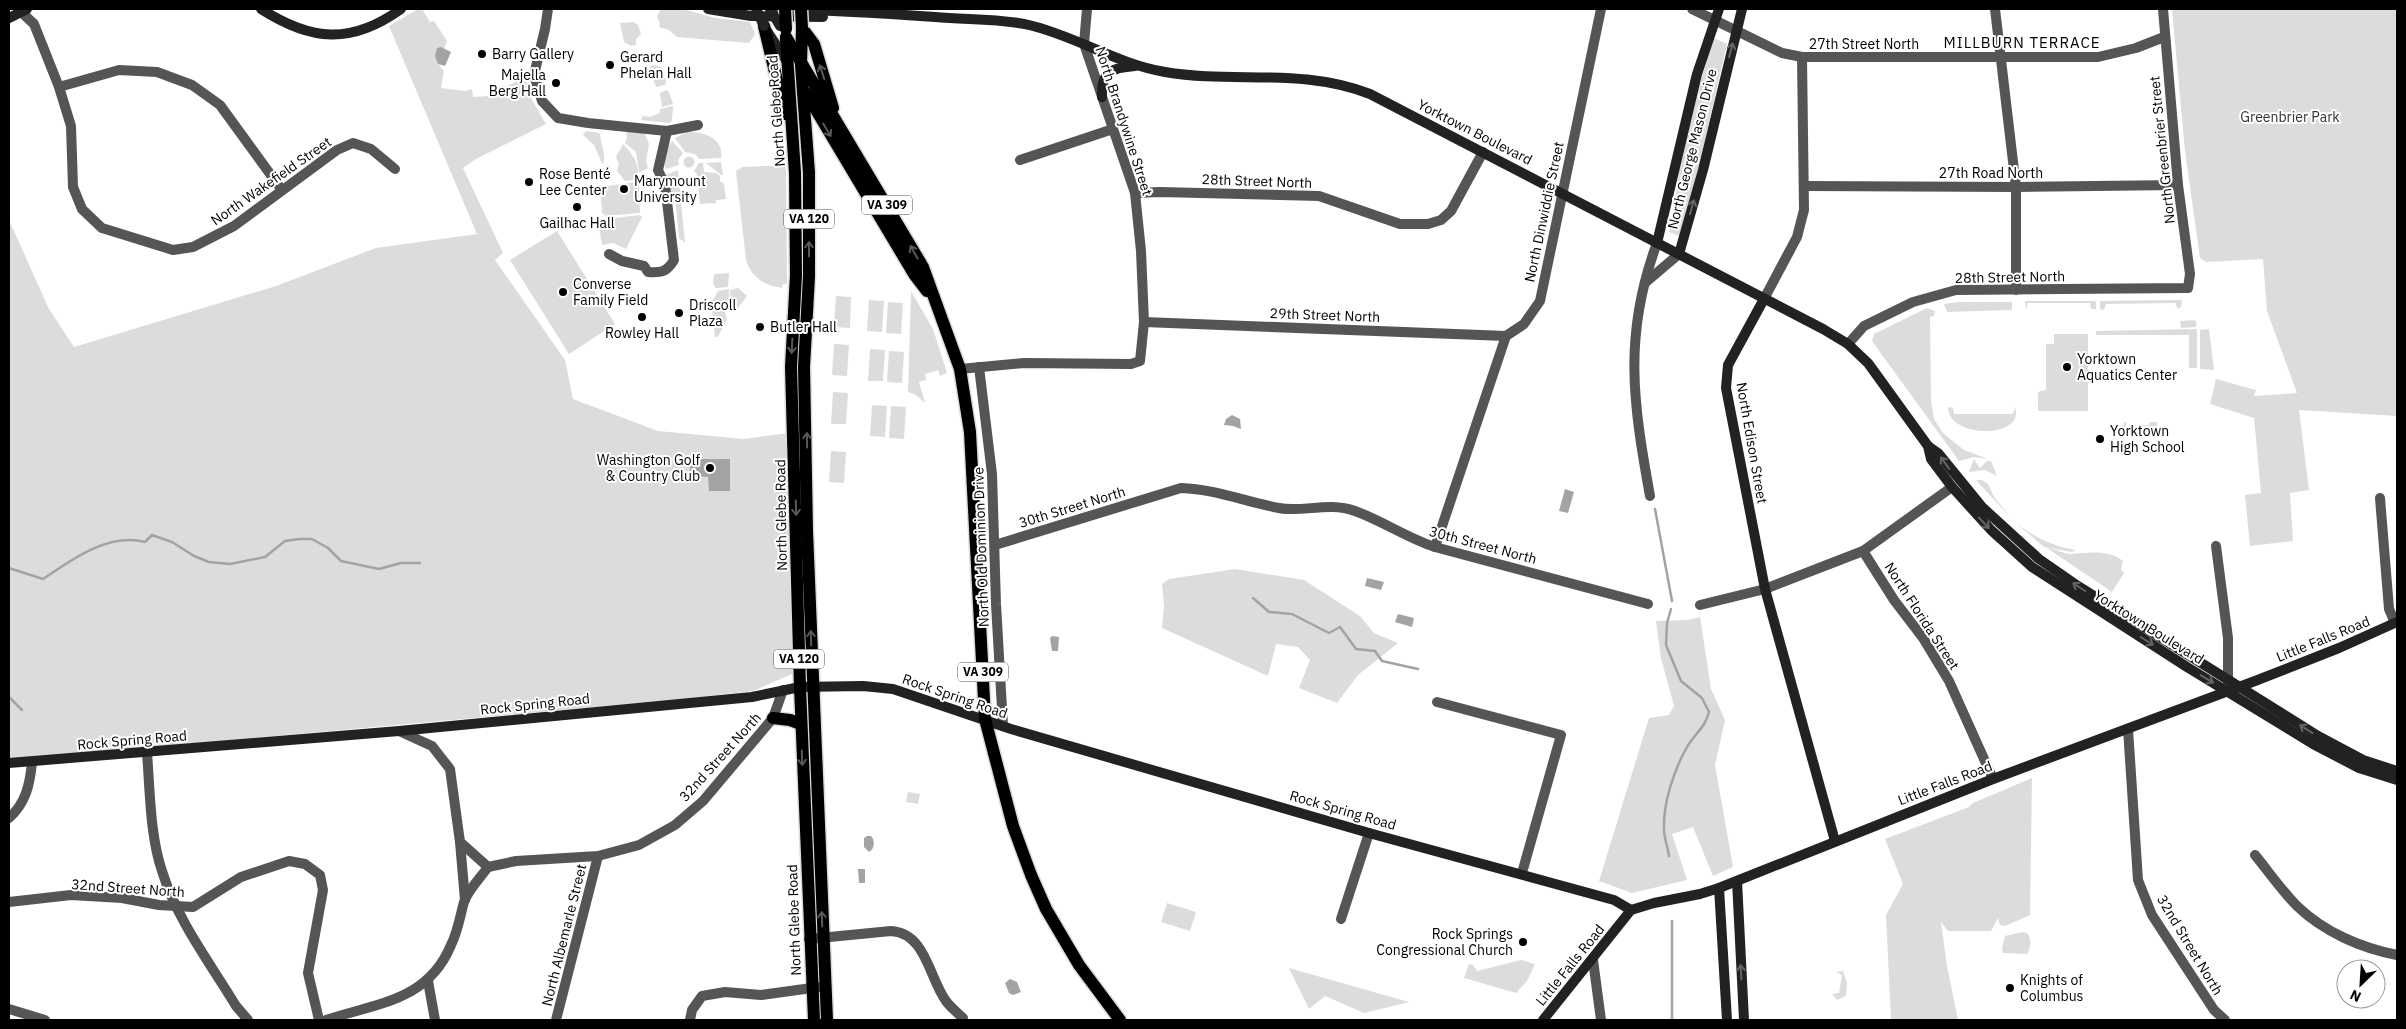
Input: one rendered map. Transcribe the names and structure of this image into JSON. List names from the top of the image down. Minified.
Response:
{"streets":{"main road":["North Glebe Road","VA 309","VA 120"],"street":["27th Street North","North Brandywine Street","Yorktown Boulevard","North George Mason Drive","North Greenbrier Street","27th Road North","North Wakefield Street","28th Street North","North Dinwiddie Street","29th Street North","North Edison Street","30th Street North","North Old Dominion Drive","North Florida Street","Little Falls Road","Rock Spring Road","32nd Street North","North Albemarle Street"]},"crossings":[["27th Street North","North George Mason Drive"],["27th Street North","North Greenbrier Street"],["27th Street North","North Edison Street"],["North Glebe Road","VA 309"],["North Glebe Road","Rock Spring Road"],["North Brandywine Street","Yorktown Boulevard"],["North Brandywine Street","28th Street North"],["North Brandywine Street","29th Street North"],["North Brandywine Street","North Old Dominion Drive"],["Yorktown Boulevard","North George Mason Drive"],["Yorktown Boulevard","28th Street North"],["Yorktown Boulevard","VA 309"],["Yorktown Boulevard","North Dinwiddie Street"],["Yorktown Boulevard","North Edison Street"],["Yorktown Boulevard","Little Falls Road"],["North Greenbrier Street","27th Road North"],["North Greenbrier Street","28th Street North"],["27th Road North","North Edison Street"],["VA 309","Rock Spring Road"],["North Dinwiddie Street","29th Street North"],["North Edison Street","Little Falls Road"],["30th Street North","North Old Dominion Drive"],["North Old Dominion Drive","Rock Spring Road"],["North Florida Street","Little Falls Road"],["Little Falls Road","Rock Spring Road"],["Little Falls Road","32nd Street North"],["Rock Spring Road","32nd Street North"],["32nd Street North","North Albemarle Street"]],"districts":["MILLBURN TERRACE"],"parks":["Greenbrier Park"],"places":["Barry Gallery","Gerard Phelan Hall","Majella Berg Hall","Rose Benté Lee Center","Marymount University","Gailhac Hall","Converse Family Field","Driscoll Plaza","Rowley Hall","Butler Hall","Yorktown Aquatics Center","Yorktown High School","Washington Golf & Country Club","Rock Springs Congressional Church","Knights of Columbus"],"north":"bottom left"}
